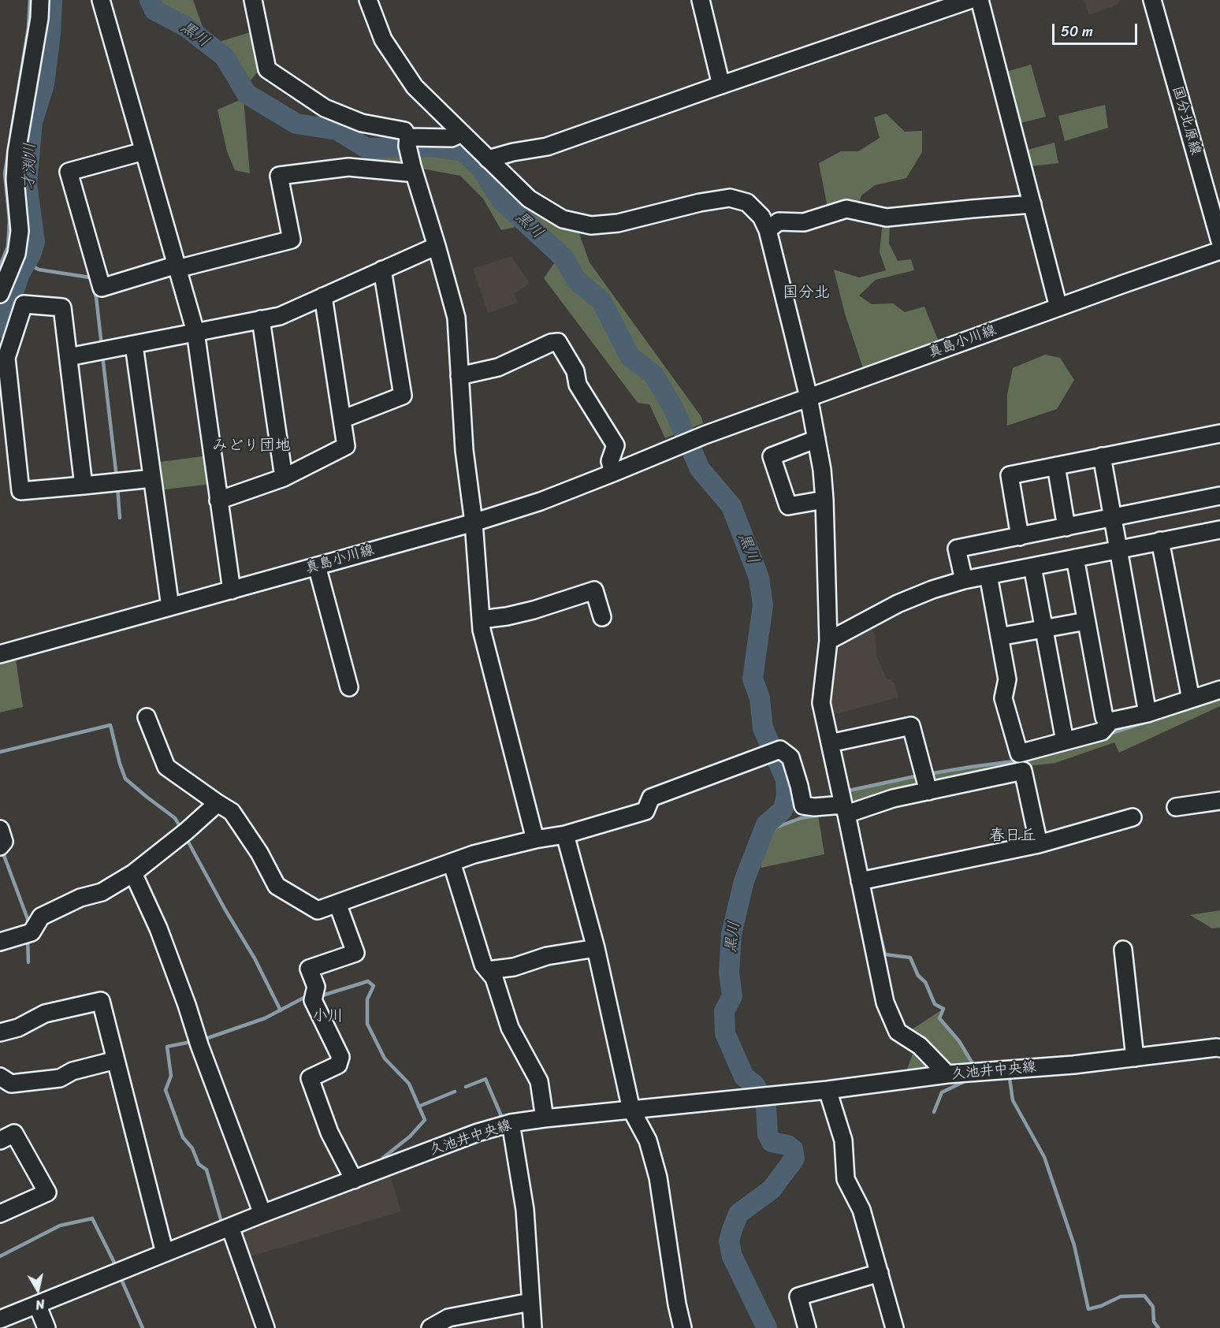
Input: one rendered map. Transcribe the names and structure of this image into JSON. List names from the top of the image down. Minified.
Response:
{"streets":{"street":["国分北原線","真島小川線","久池井中央線"]},"districts":["国分北","みどり団地","春日丘","小川"],"water":["黒川","才渕川"],"scale_bar":"50 m","north":"bottom"}
